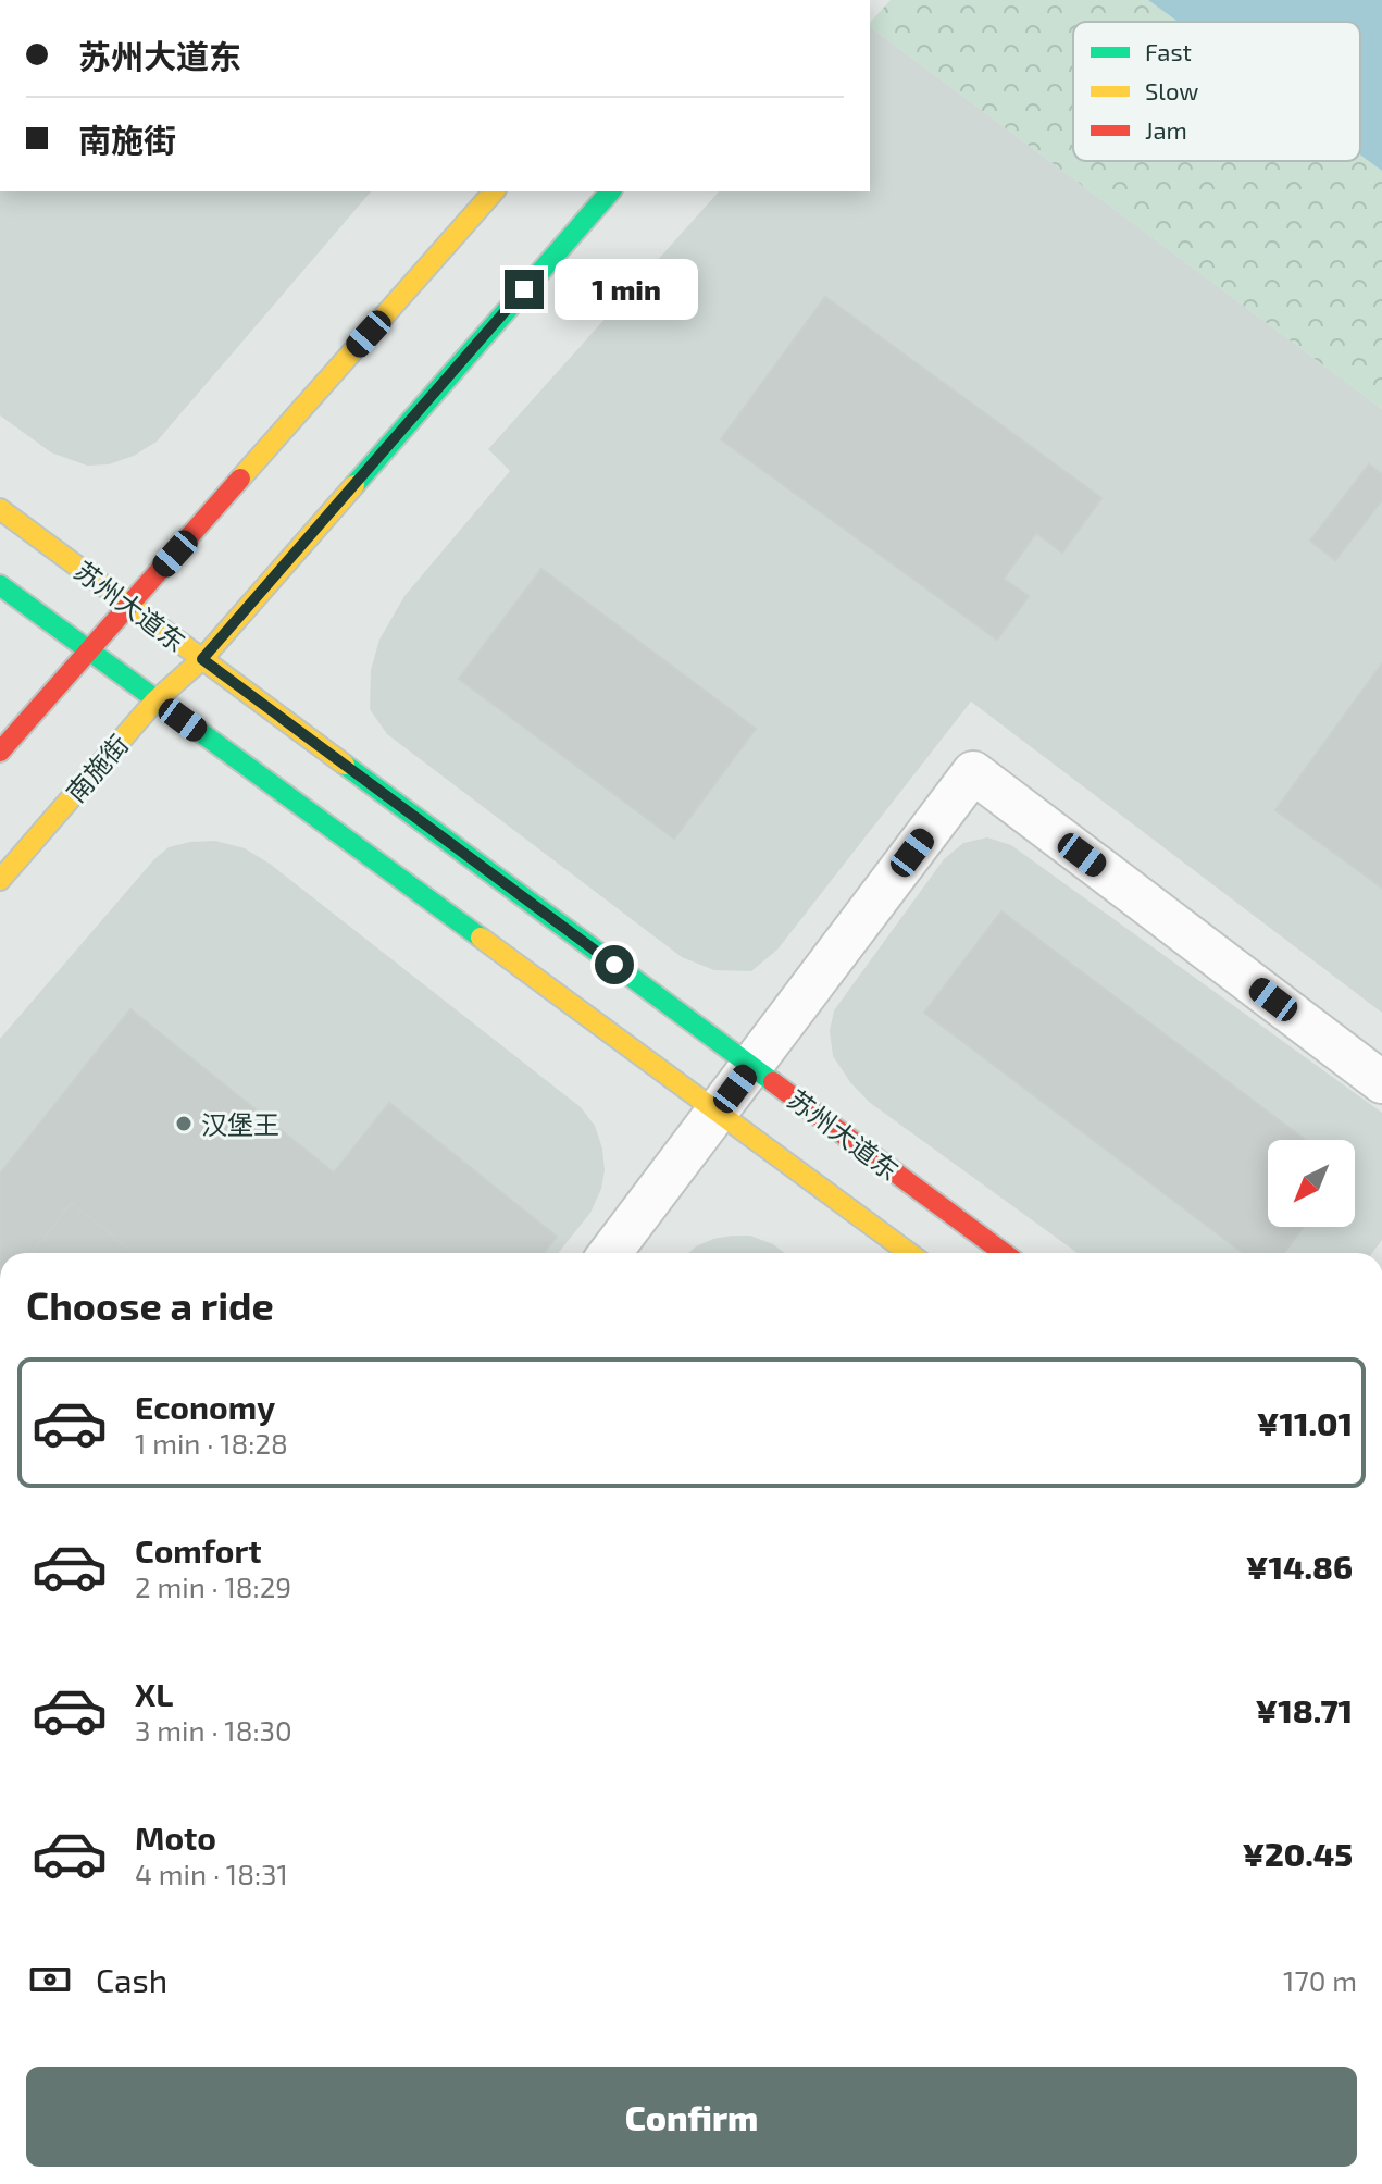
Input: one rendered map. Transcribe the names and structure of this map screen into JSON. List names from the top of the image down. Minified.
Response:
{"streets":{"main road":["苏州大道东","南施街"]},"crossings":[["苏州大道东","南施街"]],"places":["汉堡王"],"legend":["Fast","Slow","Jam"],"north":"bottom left","page":{"banner":["苏州大道东","南施街"],"bubble":"1 min","heading":"Choose a ride","list":[{"name":"Economy","note":"1 min · 18:28","value":"¥11.01"},{"name":"Comfort","note":"2 min · 18:29","value":"¥14.86"},{"name":"XL","note":"3 min · 18:30","value":"¥18.71"},{"name":"Moto","note":"4 min · 18:31","value":"¥20.45"}],"pay":["Cash","170 m"],"buttons":"Confirm"}}
